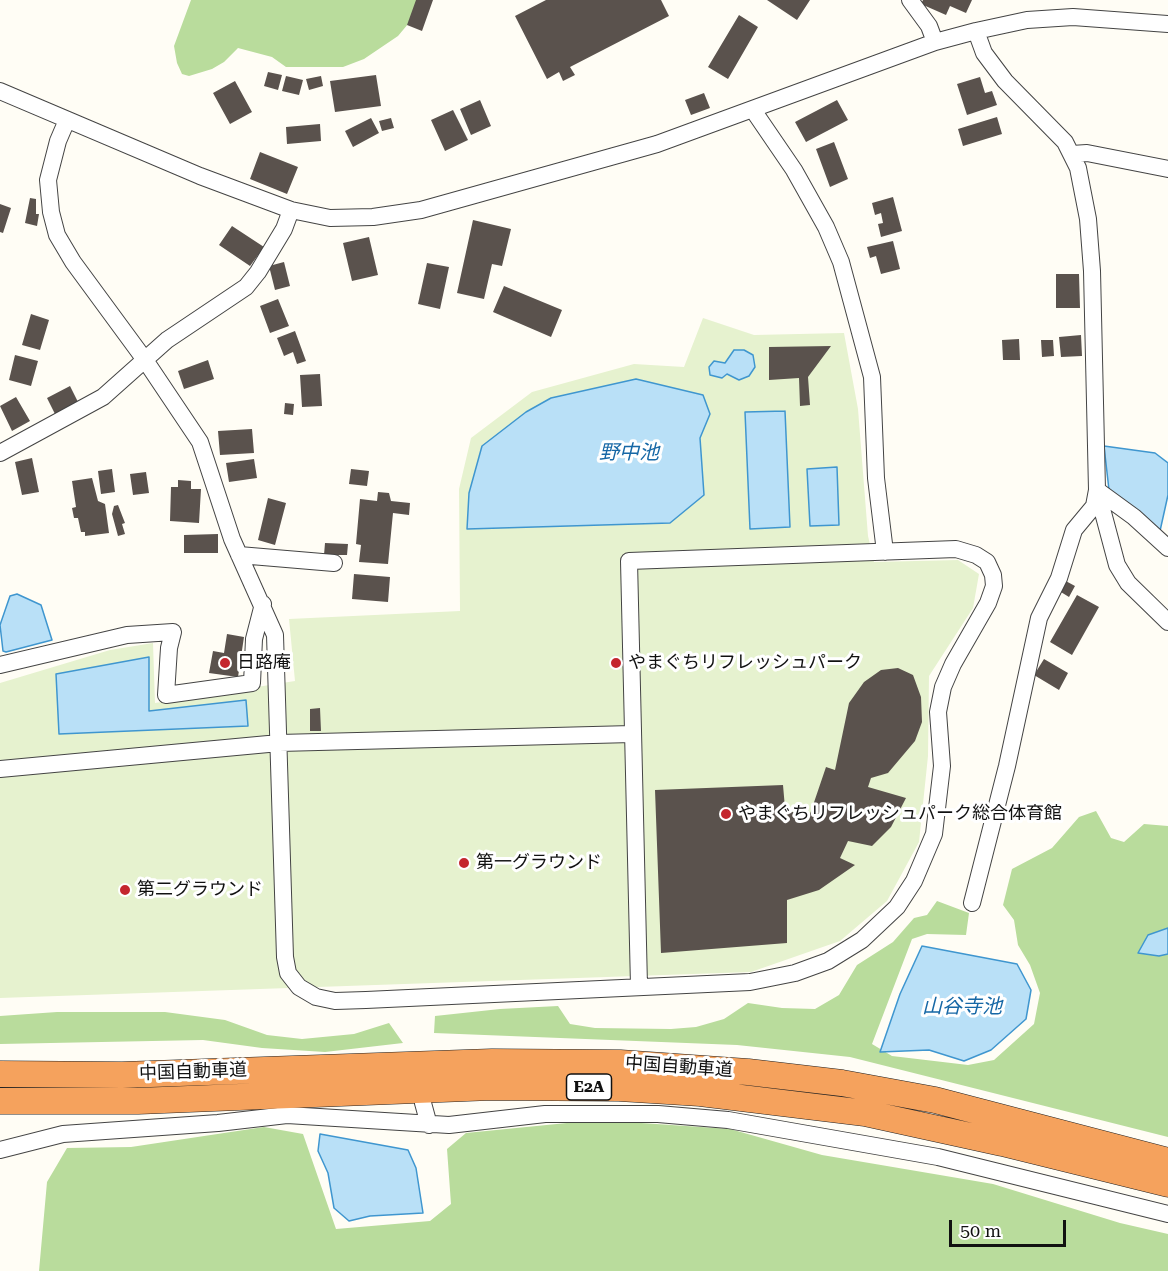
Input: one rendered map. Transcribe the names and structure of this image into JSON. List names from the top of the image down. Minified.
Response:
{"streets":{"highway":["中国自動車道","E2A"]},"water":["野中池","山谷寺池"],"places":["日路庵","やまぐちリフレッシュパーク","やまぐちリフレッシュパーク総合体育館","第一グラウンド","第二グラウンド"],"scale_bar":"50 m"}
